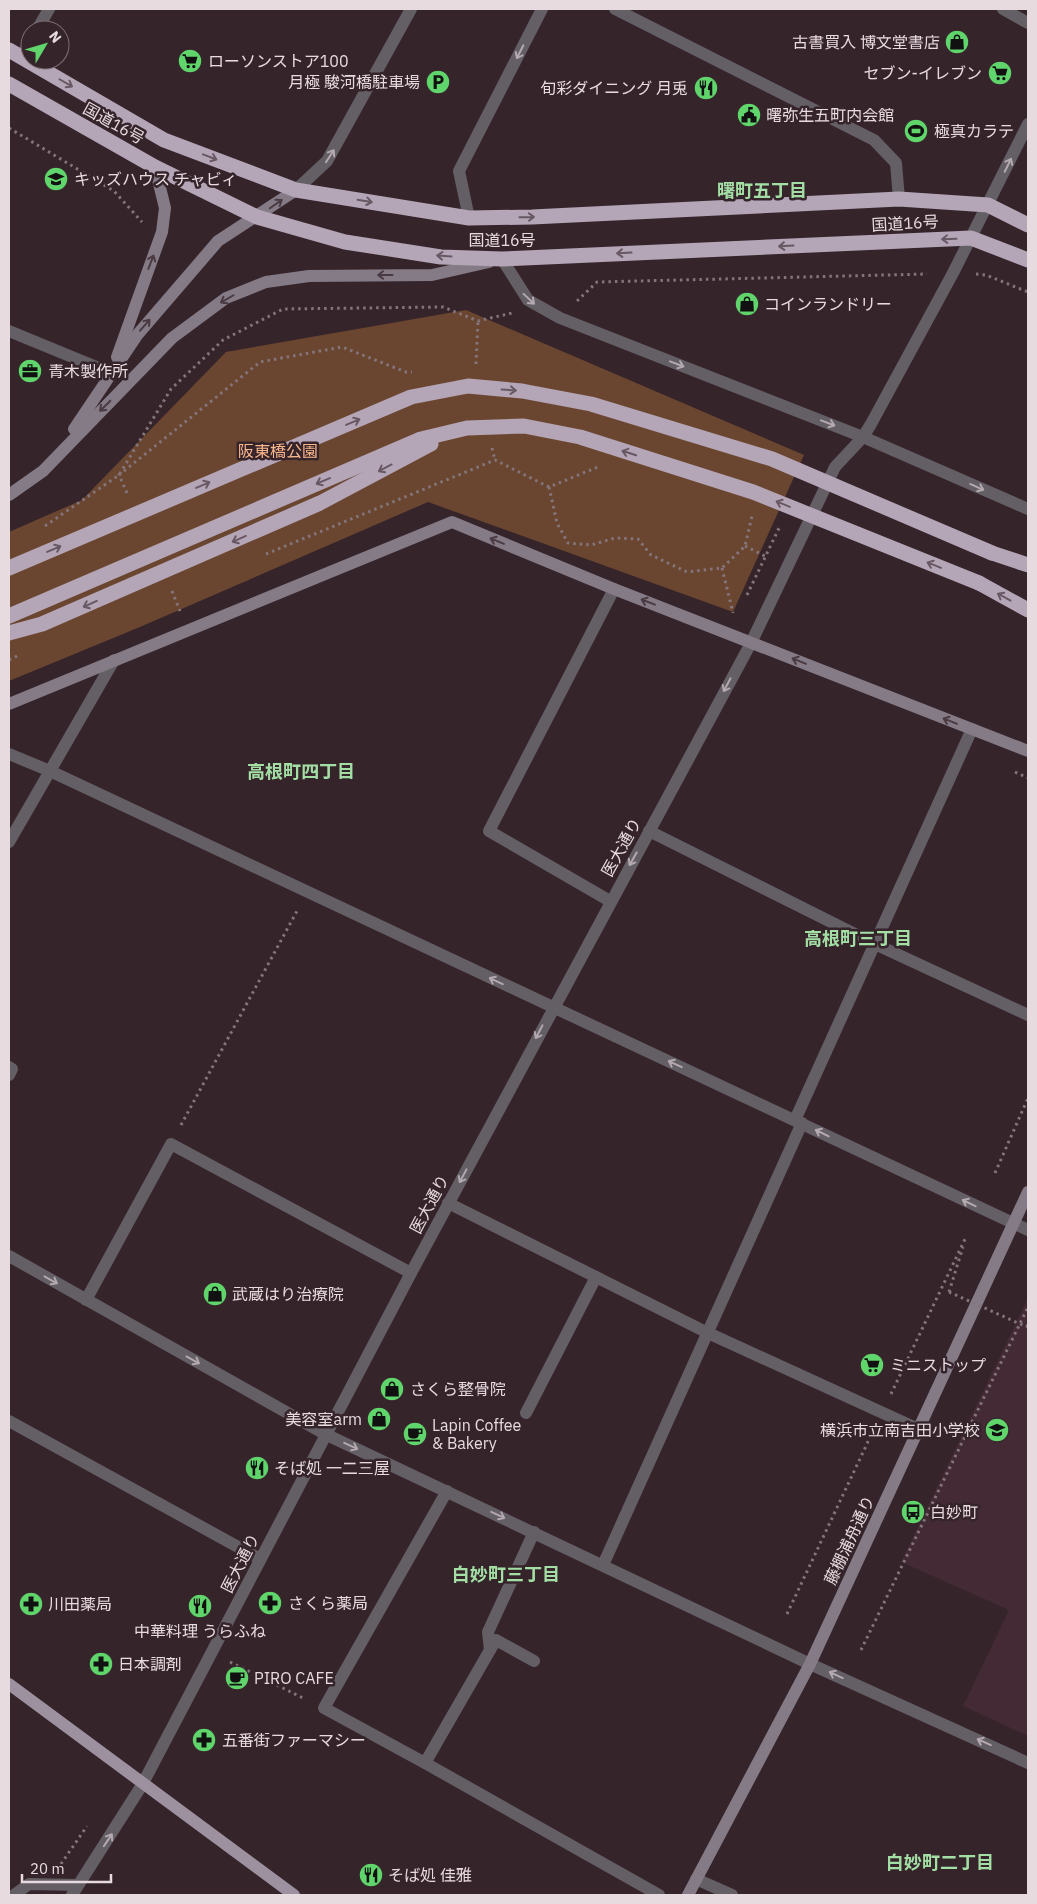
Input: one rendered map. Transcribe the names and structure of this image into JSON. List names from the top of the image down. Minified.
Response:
{"streets":{"highway":["国道16号"],"street":["医大通り","藤棚浦舟通り"]},"crossings":[["国道16号","医大通り"]],"districts":["曙町五丁目","高根町四丁目","高根町三丁目","白妙町三丁目","白妙町二丁目"],"parks":["阪東橋公園"],"places":{"shop":["古書買入 博文堂書店","コインランドリー","武蔵はり治療院","さくら整骨院","美容室arm"],"supermarket":["ローソンストア100","セブン-イレブン","ミニストップ"],"parking":["月極 駿河橋駐車場"],"restaurant":["旬彩ダイニング 月兎","そば処 一二三屋","中華料理 うらふね","そば処 佳雅"],"public building":["曙弥生五町内会館"],"sports":["極真カラテ"],"school or university":["キッズハウス チャビィ","横浜市立南吉田小学校"],"office":["青木製作所"],"cafe":["Lapin Coffee & Bakery","PIRO CAFE"],"bus stop":["白妙町"],"pharmacy":["さくら薬局","川田薬局","日本調剤","五番街ファーマシー"]},"scale_bar":"20 m","north":"top right"}
